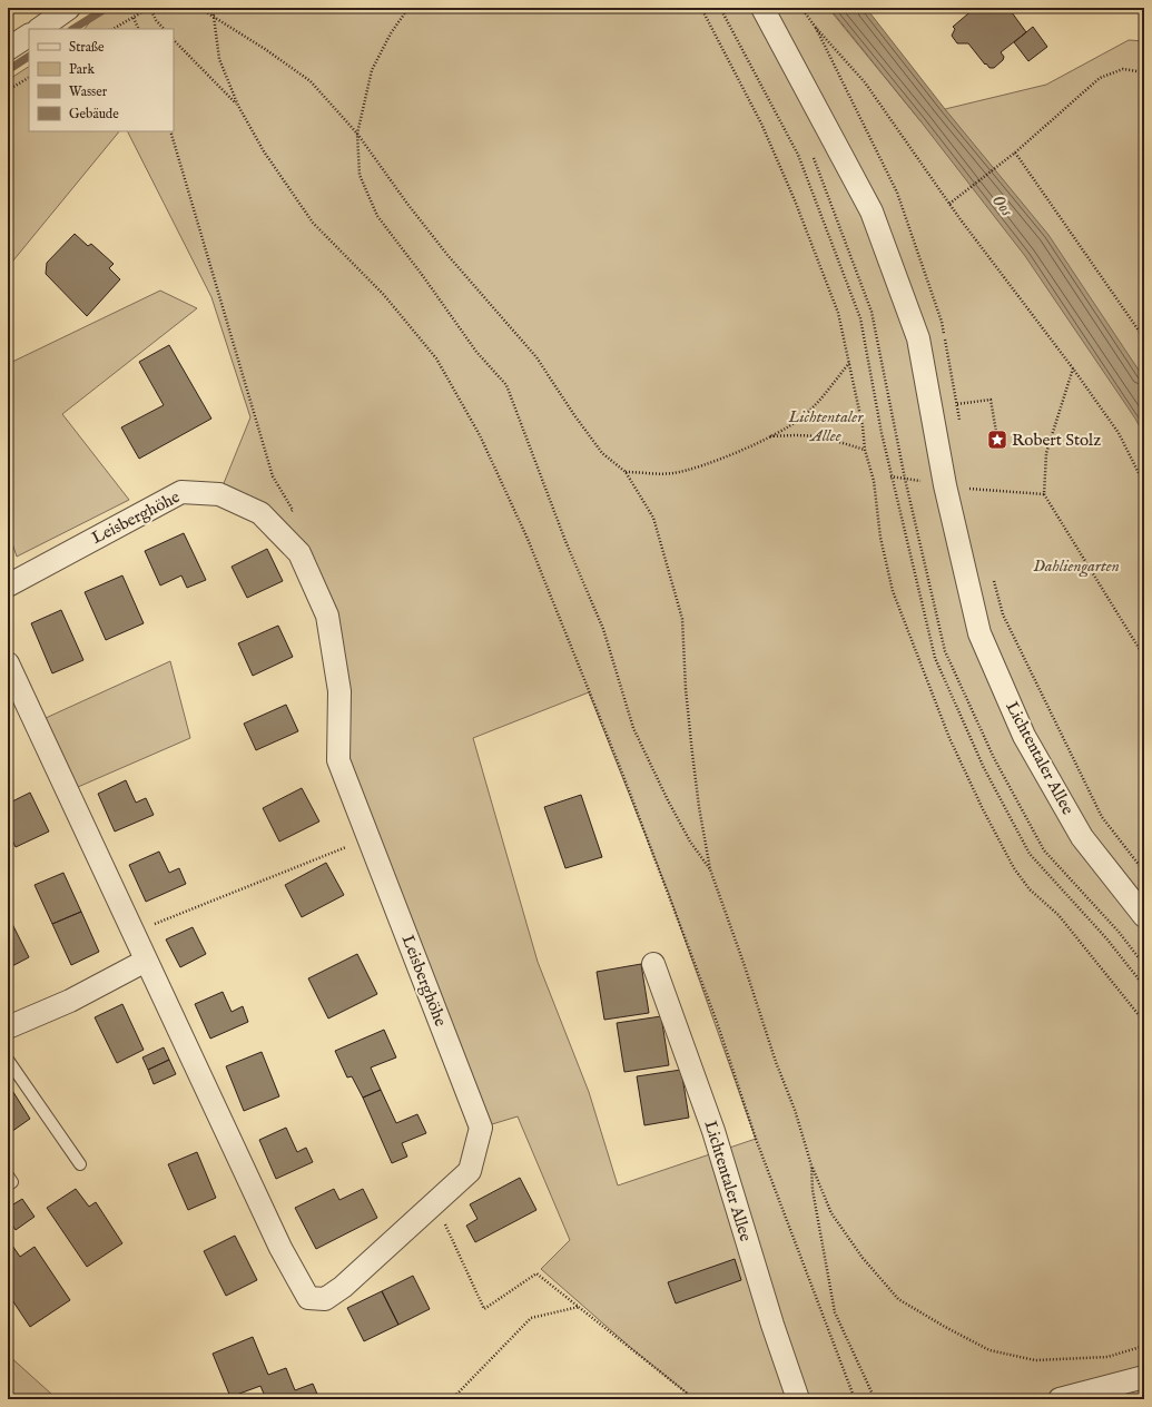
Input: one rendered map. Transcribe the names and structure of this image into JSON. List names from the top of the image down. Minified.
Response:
{"streets":{"street":["Leisberghöhe","Lichtentaler Allee"]},"water":["Oos"],"parks":["Lichtentaler Allee","Dahliengarten"],"places":{"place":["Robert Stolz"]},"legend":["Straße","Park","Wasser","Gebäude"]}
